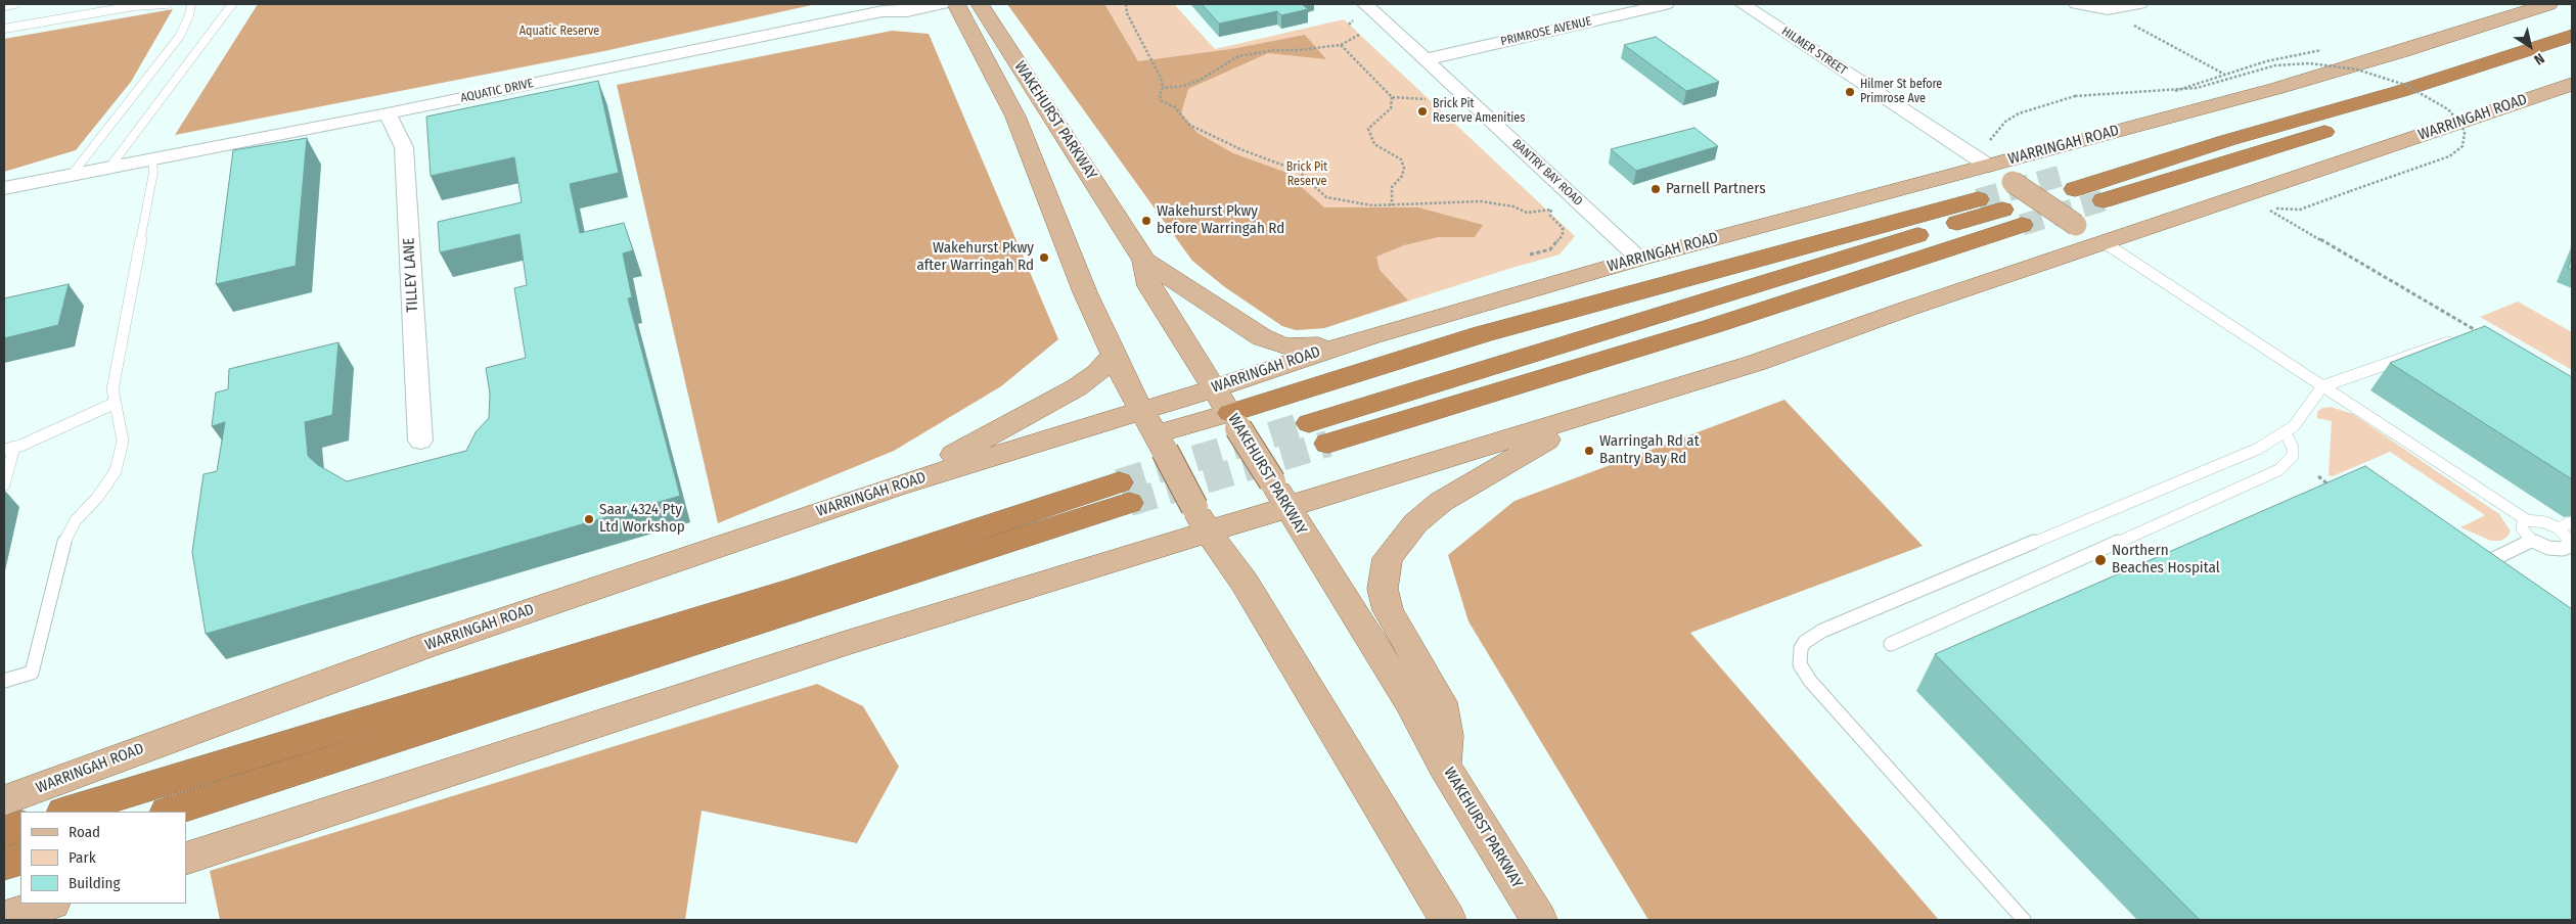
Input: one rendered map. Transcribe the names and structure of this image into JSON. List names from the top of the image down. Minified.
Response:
{"streets":{"highway":["WARRINGAH ROAD"],"main road":["WAKEHURST PARKWAY"],"street":["PRIMROSE AVENUE","HILMER STREET","AQUATIC DRIVE","BANTRY BAY ROAD","TILLEY LANE"]},"crossings":[["PRIMROSE AVENUE","BANTRY BAY ROAD"],["HILMER STREET","WARRINGAH ROAD"],["AQUATIC DRIVE","TILLEY LANE"],["WARRINGAH ROAD","WAKEHURST PARKWAY"],["WARRINGAH ROAD","BANTRY BAY ROAD"]],"parks":["Aquatic Reserve","Brick Pit Reserve"],"places":["Hilmer St before Primrose Ave","Brick Pit Reserve Amenities","Parnell Partners","Wakehurst Pkwy before Warringah Rd","Wakehurst Pkwy after Warringah Rd","Warringah Rd at Bantry Bay Rd","Saar 4324 Pty Ltd Workshop","Northern Beaches Hospital"],"legend":["Road","Park","Building"],"north":"bottom right"}
